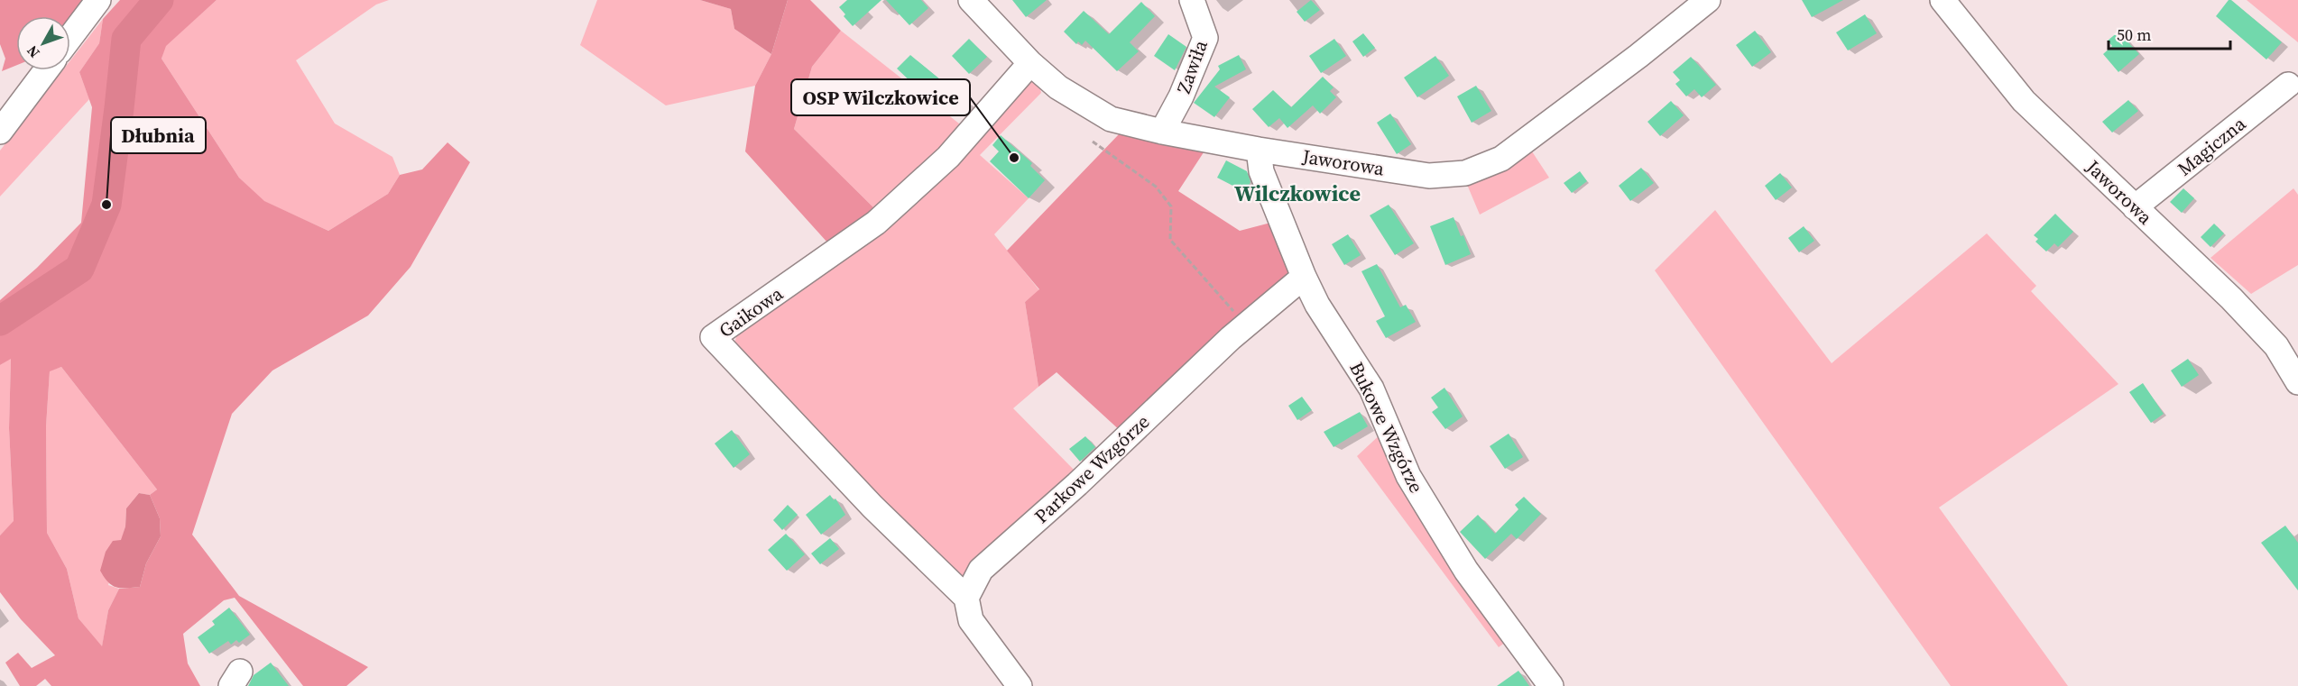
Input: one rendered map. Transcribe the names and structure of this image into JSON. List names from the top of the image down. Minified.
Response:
{"streets":{"street":["Zawiła","Magiczna","Jaworowa","Gaikowa","Bukowe Wzgórze","Parkowe Wzgórze"]},"crossings":[["Zawiła","Jaworowa"],["Magiczna","Jaworowa"],["Jaworowa","Gaikowa"],["Jaworowa","Bukowe Wzgórze"],["Gaikowa","Parkowe Wzgórze"],["Bukowe Wzgórze","Parkowe Wzgórze"]],"districts":["Wilczkowice"],"places":["OSP Wilczkowice","Dłubnia"],"scale_bar":"50 m","north":"bottom left"}
